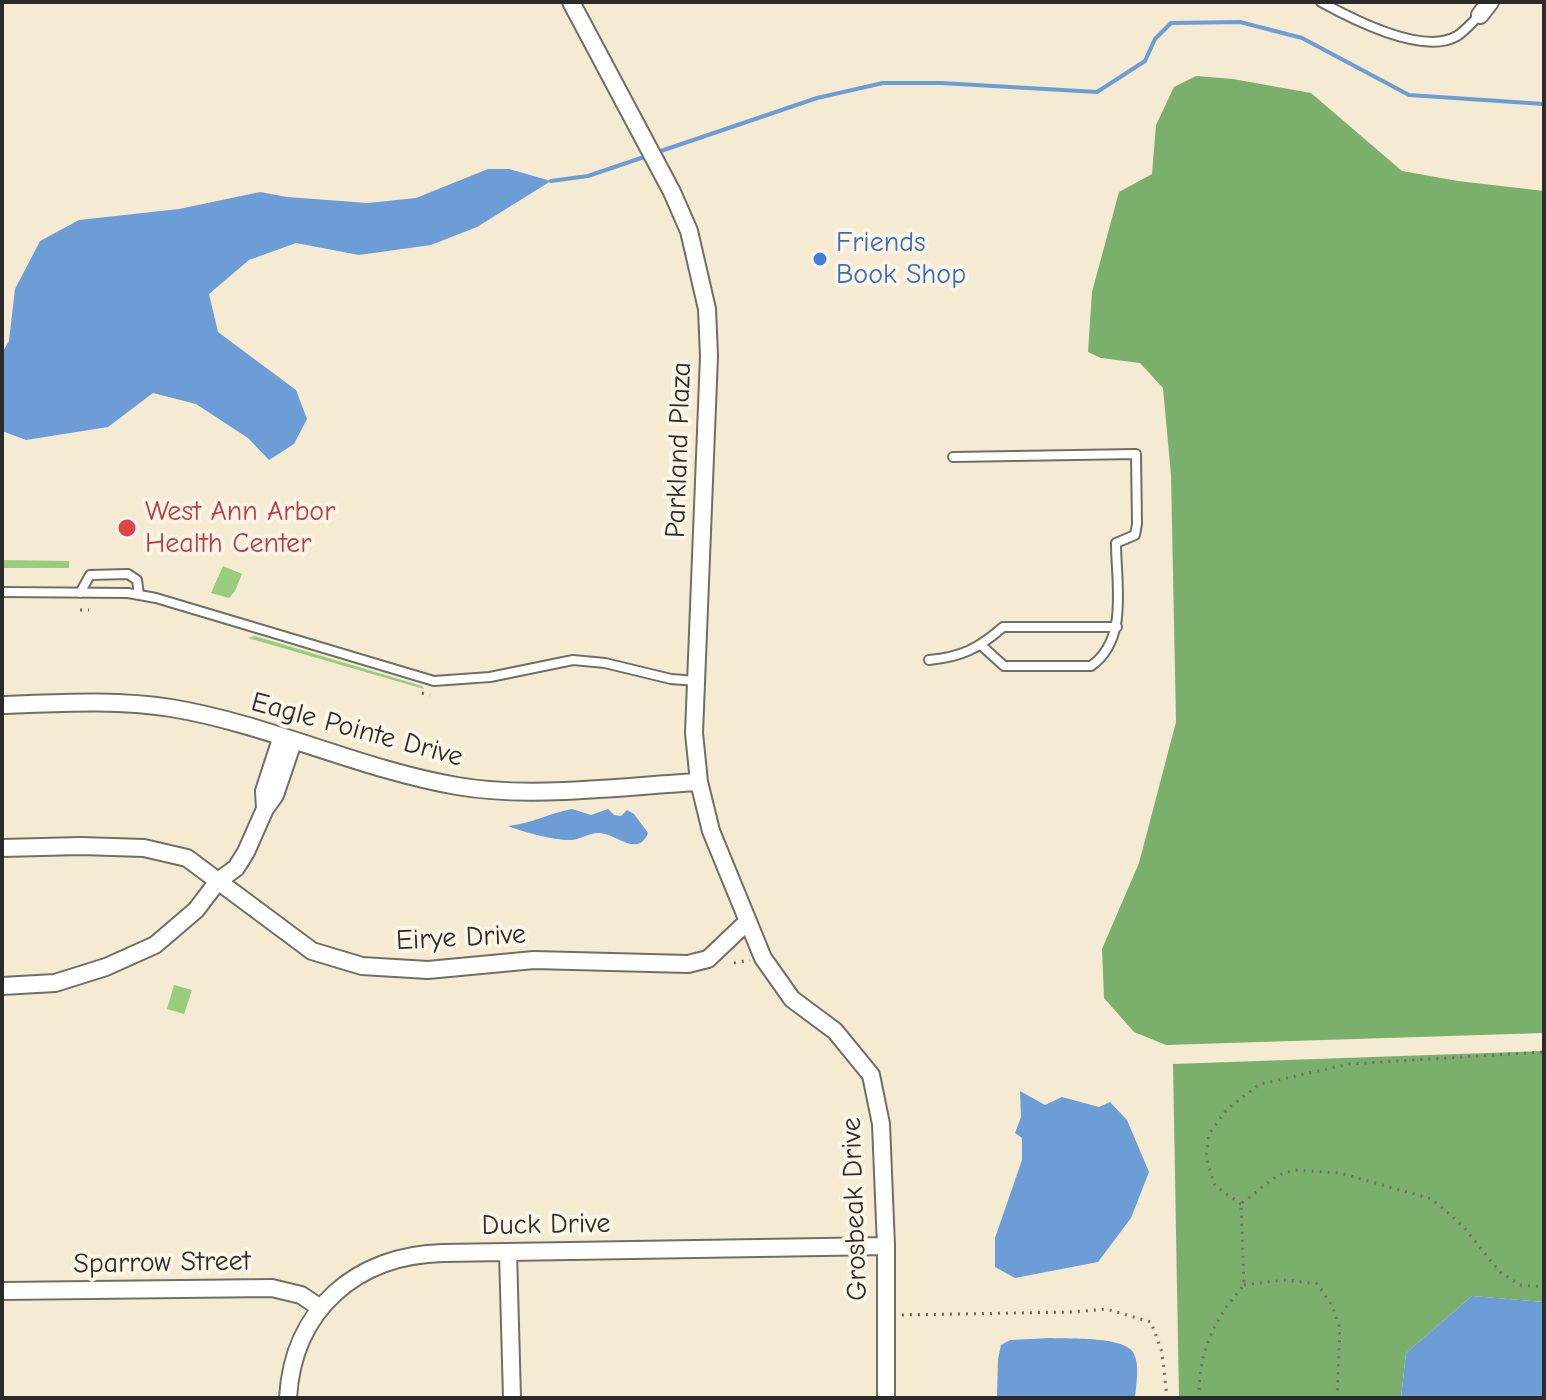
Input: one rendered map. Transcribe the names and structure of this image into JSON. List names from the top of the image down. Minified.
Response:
{"streets":{"street":["Parkland Plaza","Eagle Pointe Drive","Eirye Drive","Grosbeak Drive","Duck Drive","Sparrow Street"]},"crossings":[["Parkland Plaza","Eagle Pointe Drive"],["Parkland Plaza","Eirye Drive"],["Parkland Plaza","Grosbeak Drive"],["Eirye Drive","Grosbeak Drive"],["Grosbeak Drive","Duck Drive"],["Duck Drive","Sparrow Street"]],"places":["Friends Book Shop","West Ann Arbor Health Center"]}
